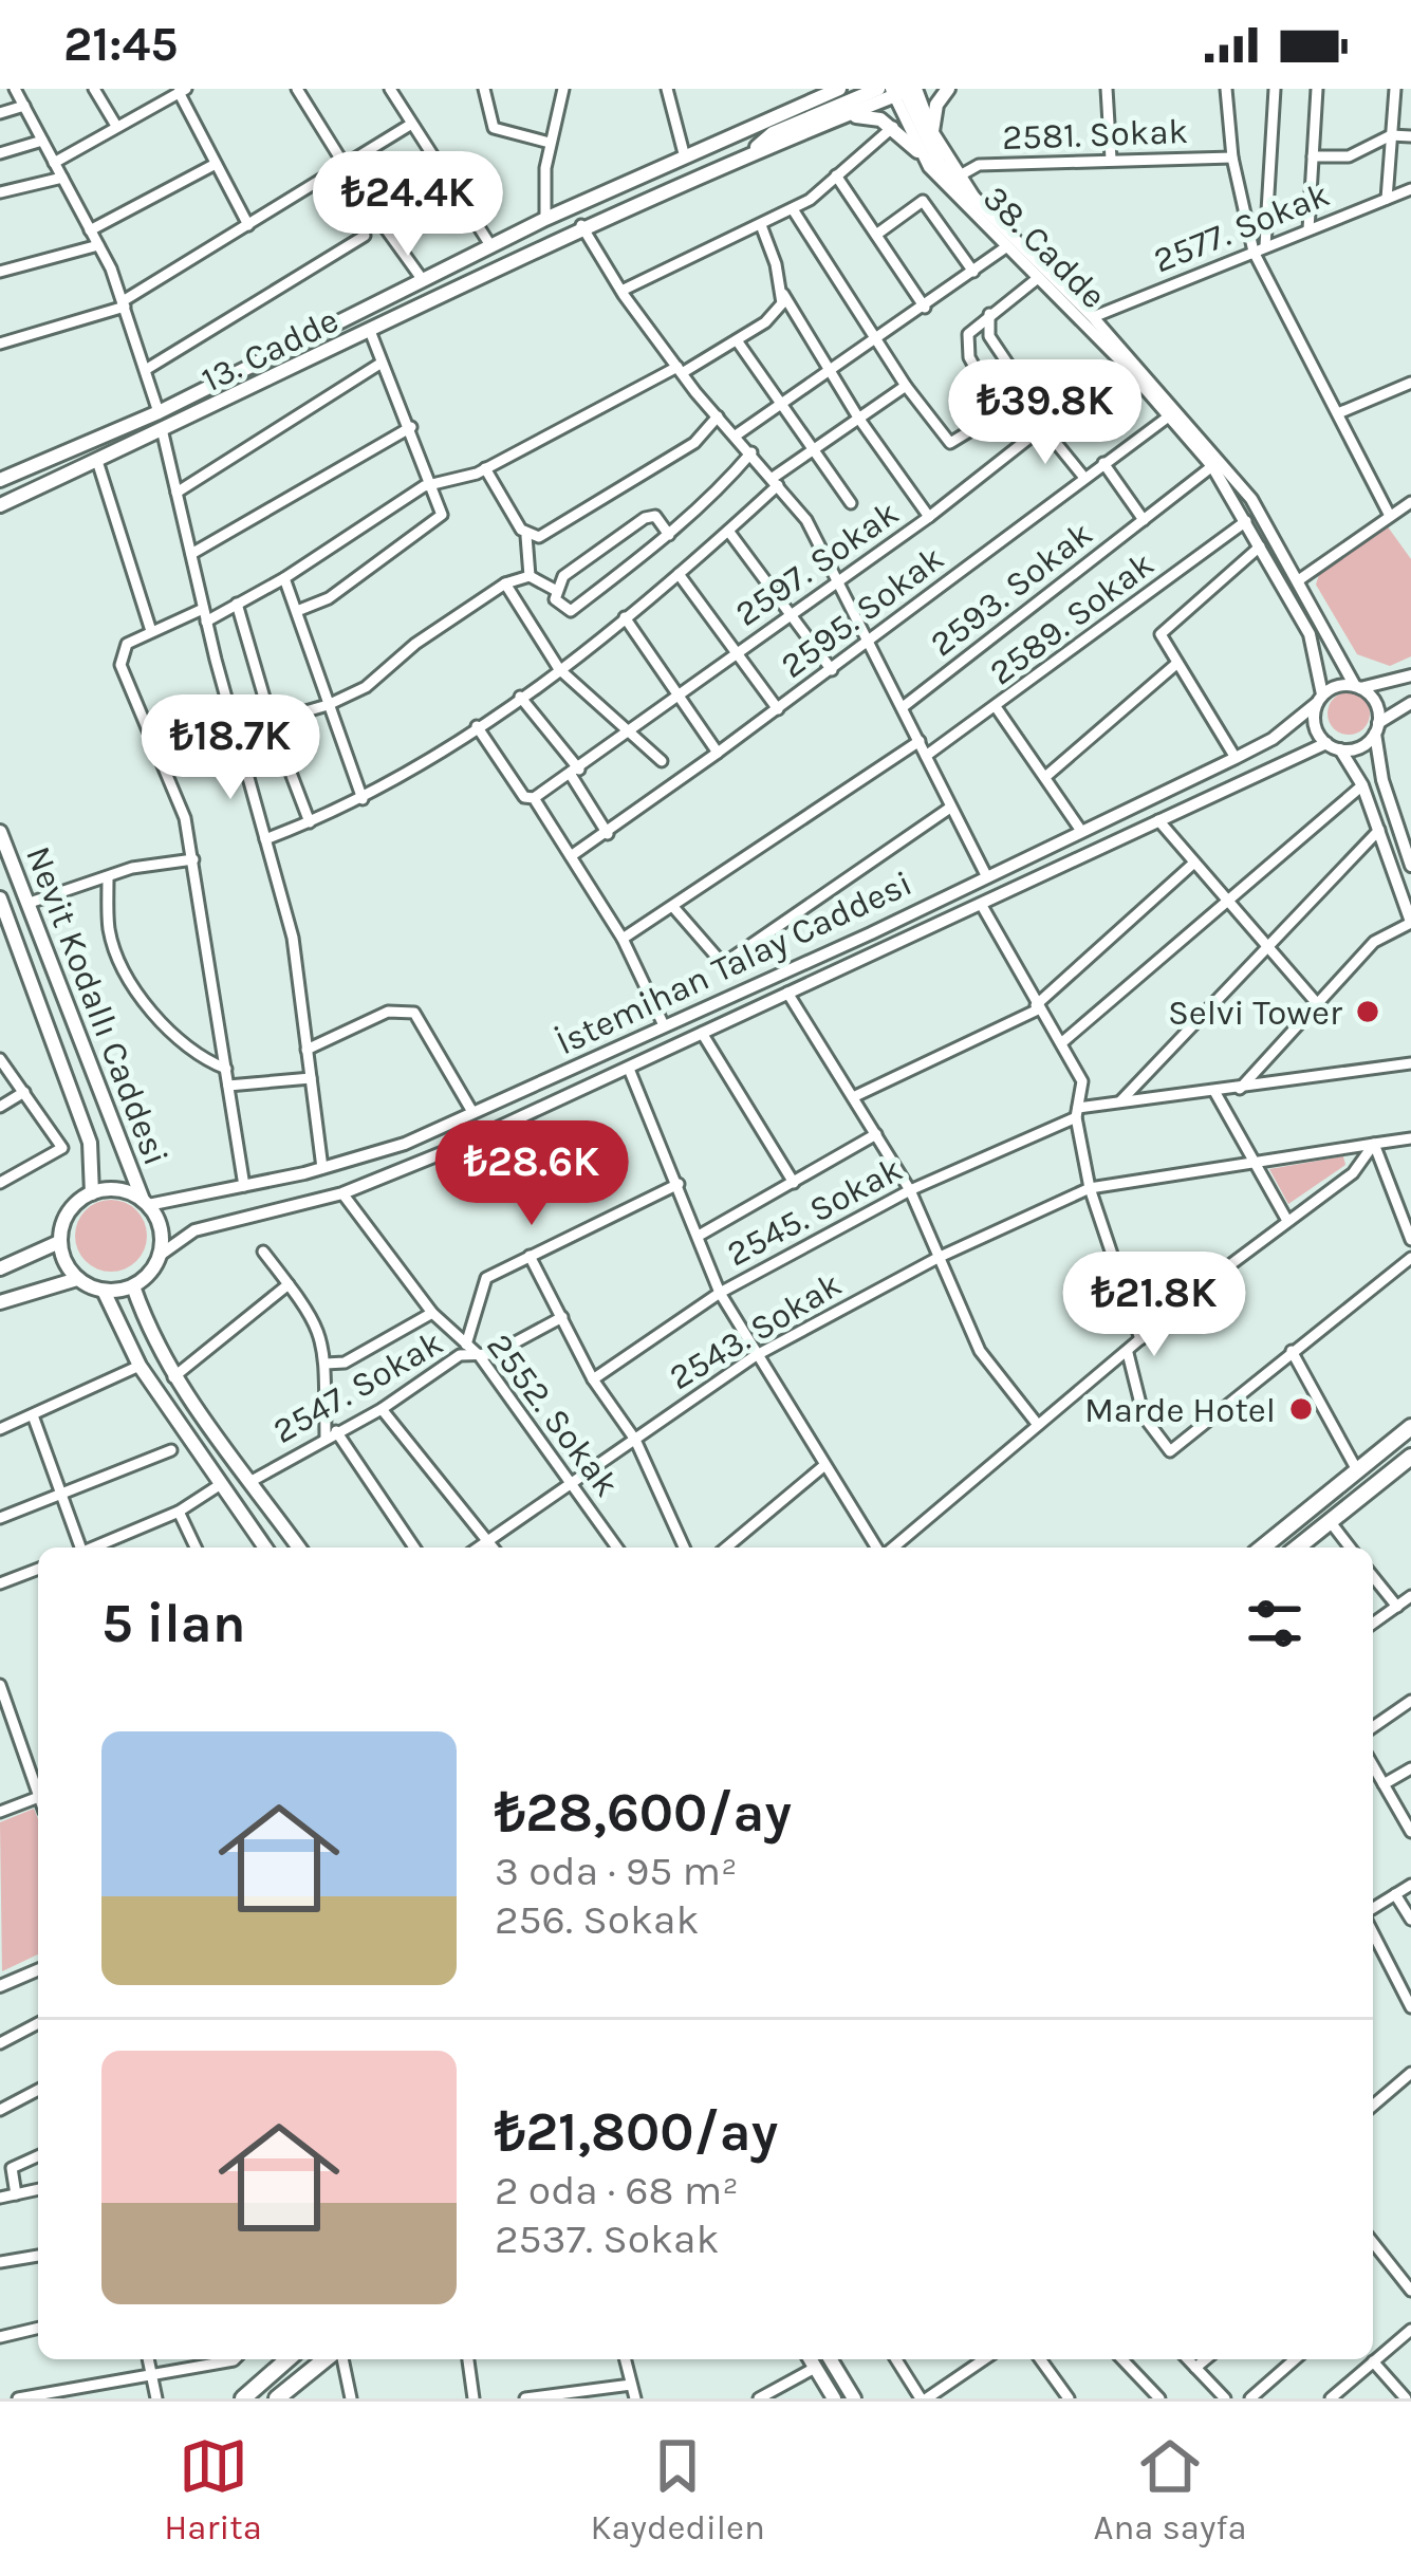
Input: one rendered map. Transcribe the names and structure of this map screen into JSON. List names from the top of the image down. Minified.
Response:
{"streets":{"main road":["13. Cadde","Nevit Kodallı Caddesi"],"street":["2581. Sokak","2577. Sokak","38. Cadde","2597. Sokak","2593. Sokak","2595. Sokak","2589. Sokak","İstemihan Talay Caddesi","2545. Sokak","2543. Sokak","2547. Sokak","2552. Sokak"]},"crossings":[["2581. Sokak","38. Cadde"],["2577. Sokak","38. Cadde"],["38. Cadde","13. Cadde"],["38. Cadde","2597. Sokak"],["38. Cadde","2593. Sokak"],["38. Cadde","2595. Sokak"],["38. Cadde","2589. Sokak"],["38. Cadde","İstemihan Talay Caddesi"],["İstemihan Talay Caddesi","Nevit Kodallı Caddesi"],["İstemihan Talay Caddesi","2552. Sokak"],["2543. Sokak","2552. Sokak"],["2547. Sokak","2552. Sokak"]],"places":["Selvi Tower","Marde Hotel"],"page":{"status":"21:45","price":["₺24.4K","₺39.8K","₺18.7K","₺28.6K","₺21.8K"],"heading":"5 ilan","list":[{"name":"₺28,600/ay","note":"3 oda · 95 m² · 256. Sokak"},{"name":"₺21,800/ay","note":"2 oda · 68 m² · 2537. Sokak"}],"tabs":["Harita","Kaydedilen","Ana sayfa"]}}
